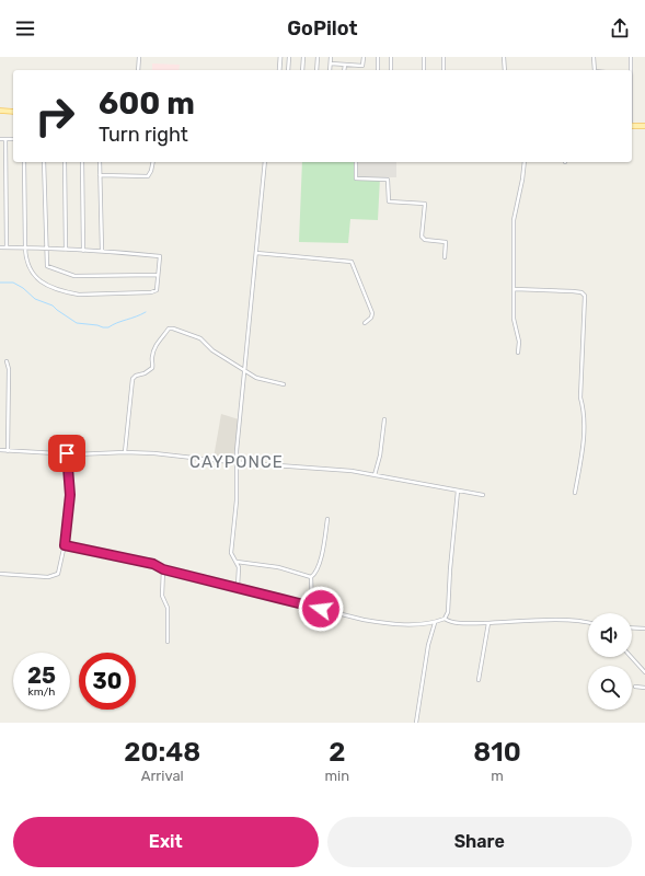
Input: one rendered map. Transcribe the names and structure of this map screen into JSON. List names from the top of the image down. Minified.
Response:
{"districts":["CAYPONCE"],"page":{"header":"GoPilot","turn":["600 m","Turn right"],"speed":"25 km/h","limit":"30","eta":["20:48","Arrival","2","min","810","m"],"buttons":["Exit","Share"]}}
